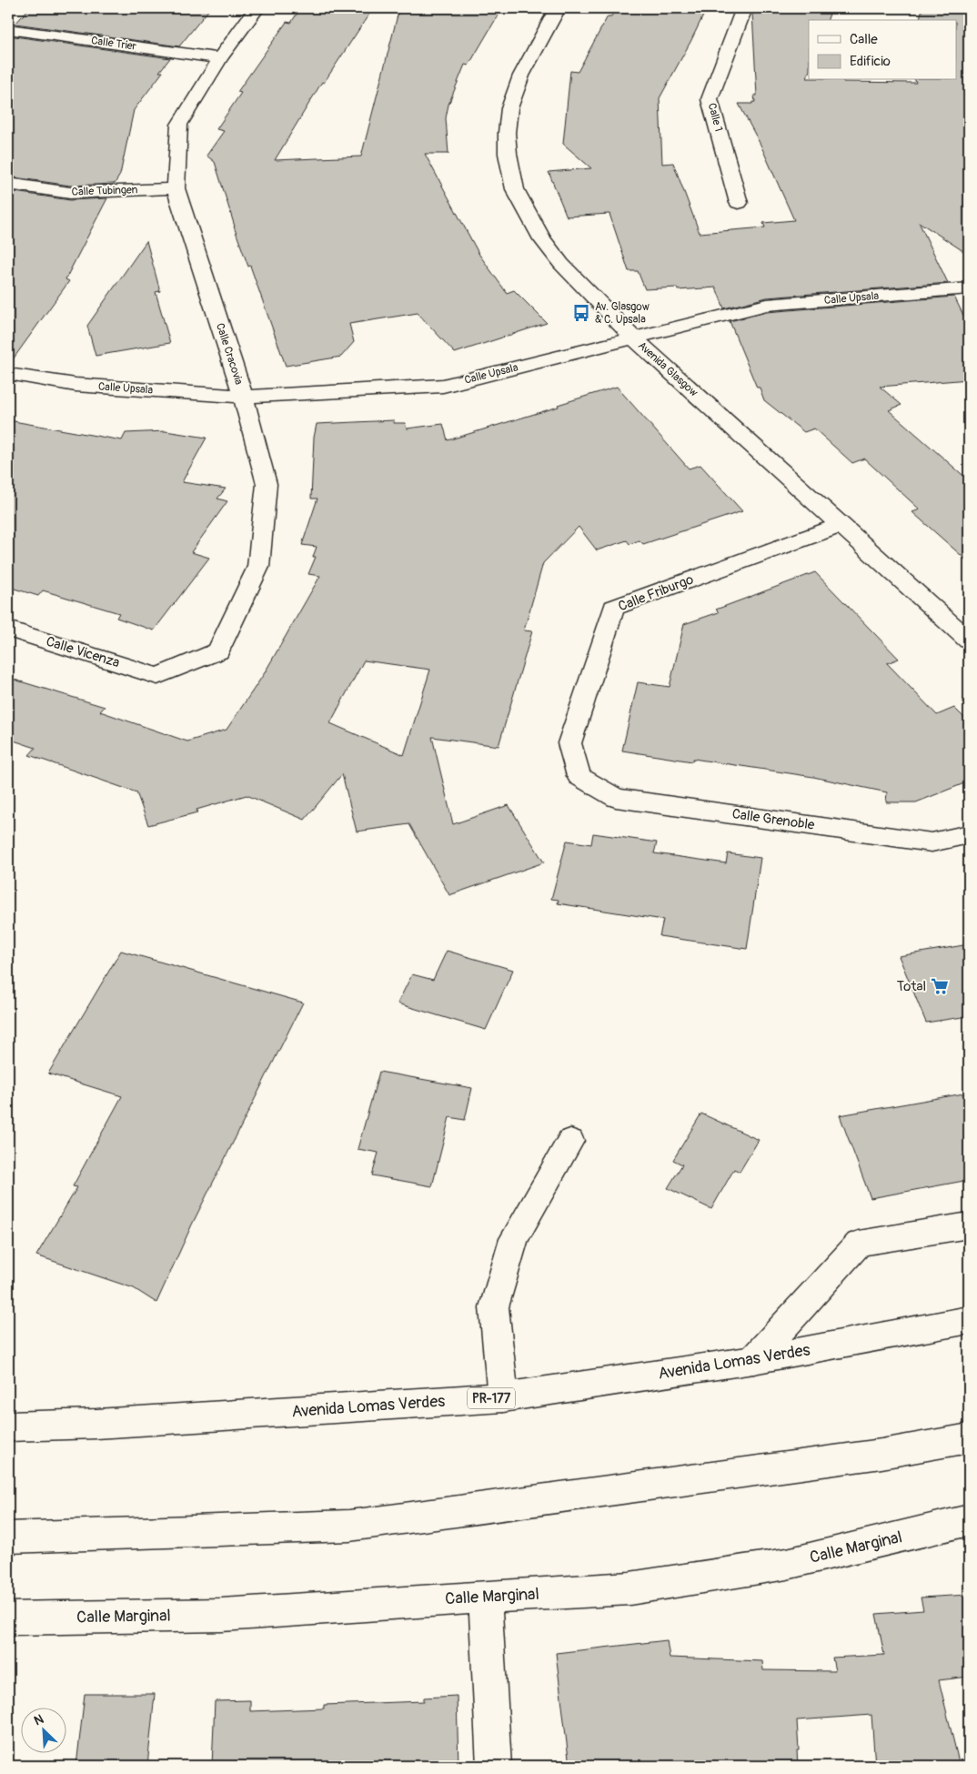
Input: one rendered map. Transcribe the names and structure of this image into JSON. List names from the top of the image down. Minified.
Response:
{"streets":{"street":["Calle Trier","Calle 1","Calle Tubingen","Calle Upsala","Calle Cracovia","Avenida Glasgow","Calle Friburgo","Calle Vicenza","Calle Grenoble","Avenida Lomas Verdes","PR-177","Calle Marginal"]},"crossings":[["Calle Trier","Calle Cracovia"],["Calle Tubingen","Calle Cracovia"],["Calle Upsala","Calle Cracovia"],["Calle Upsala","Avenida Glasgow"],["Calle Cracovia","Calle Vicenza"],["Avenida Glasgow","Calle Friburgo"],["Calle Friburgo","Calle Grenoble"]],"places":{"bus stop":["Av. Glasgow & C. Upsala"],"supermarket":["Total"]},"legend":["Calle","Edificio"],"north":"top left"}
